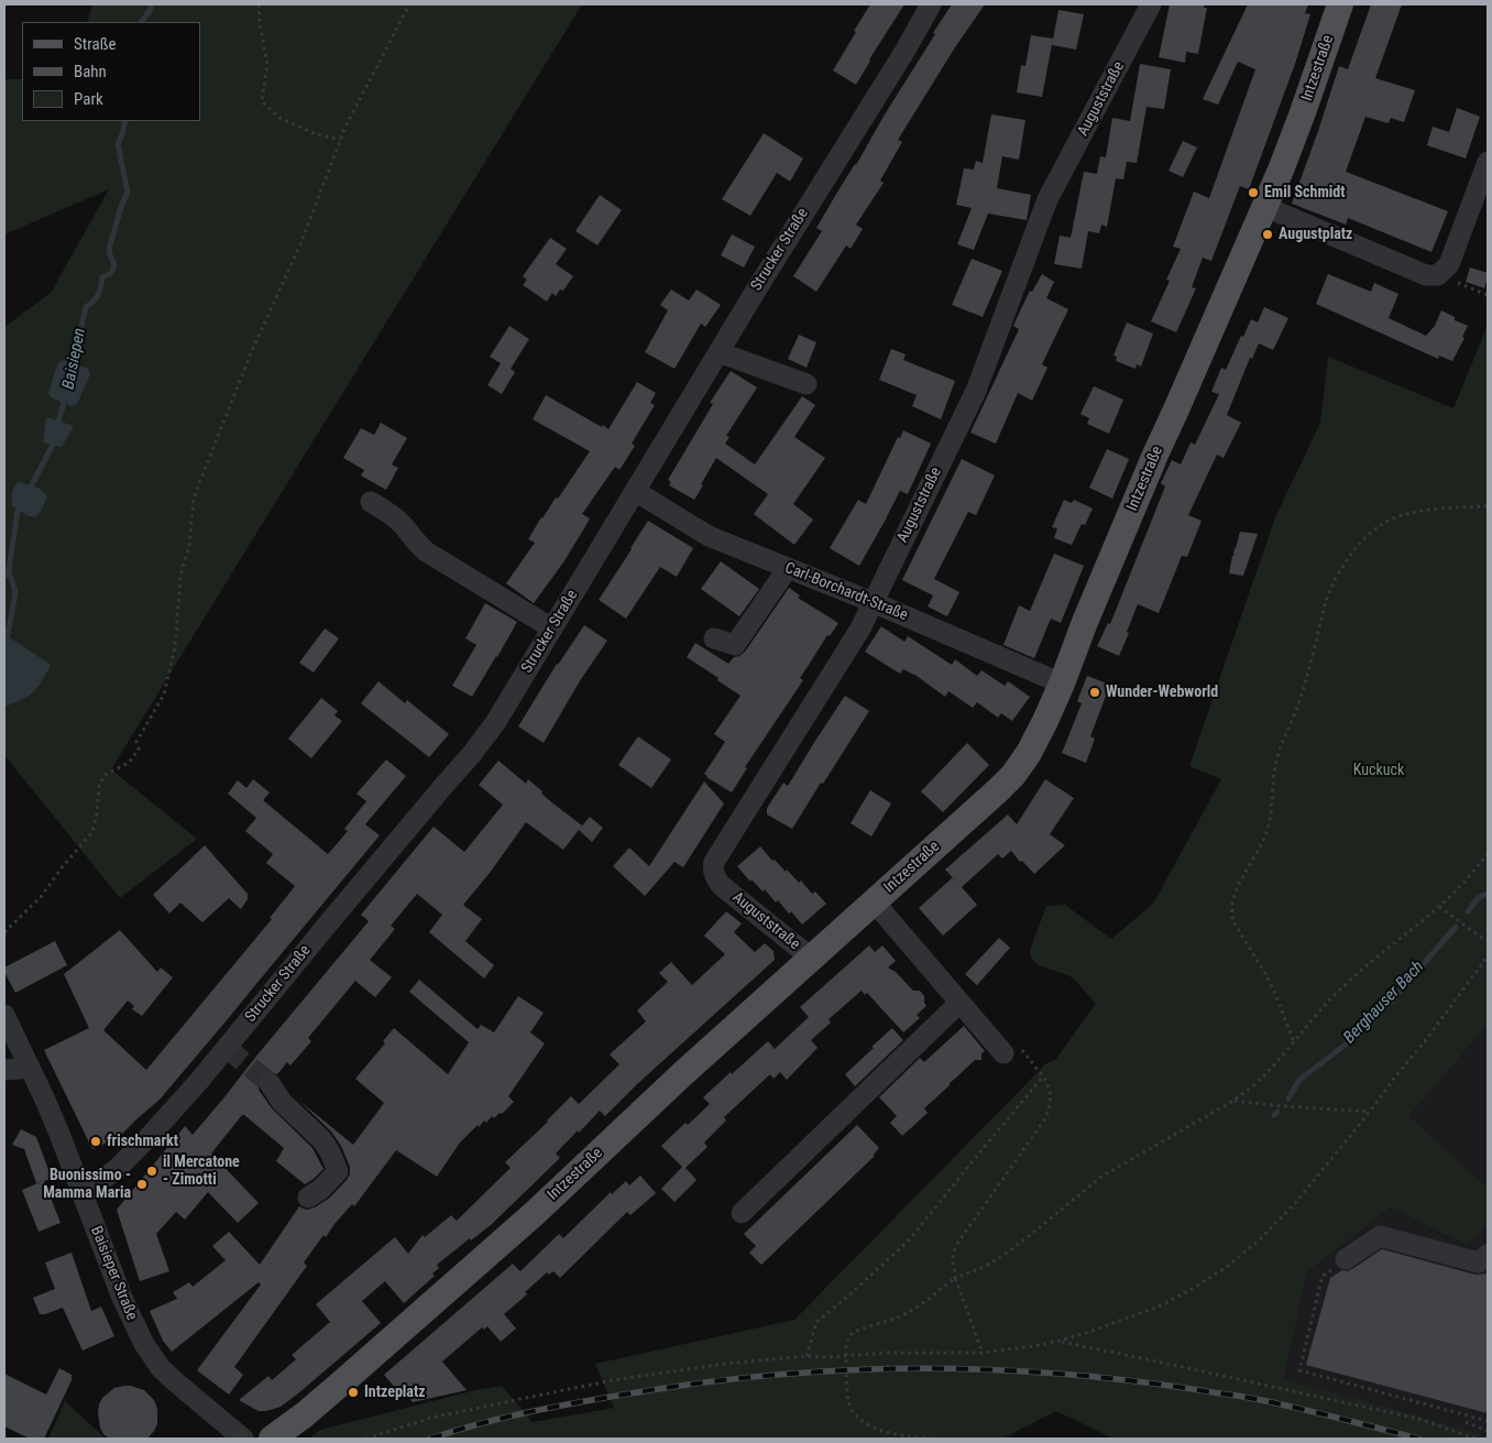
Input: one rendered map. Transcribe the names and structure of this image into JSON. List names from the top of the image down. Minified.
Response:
{"streets":{"main road":["Intzestraße"],"street":["Auguststraße","Strucker Straße","Carl-Borchardt-Straße","Baisieper Straße"]},"crossings":[["Intzestraße","Auguststraße"],["Intzestraße","Carl-Borchardt-Straße"],["Auguststraße","Carl-Borchardt-Straße"],["Strucker Straße","Carl-Borchardt-Straße"],["Strucker Straße","Baisieper Straße"]],"water":["Baisiepen","Berghauser Bach"],"parks":["Kuckuck"],"places":["Emil Schmidt","Augustplatz","Wunder-Webworld","frischmarkt","il Mercatone - Zimotti","Buonissimo - Mamma Maria","Intzeplatz"],"legend":["Straße","Bahn","Park"]}
